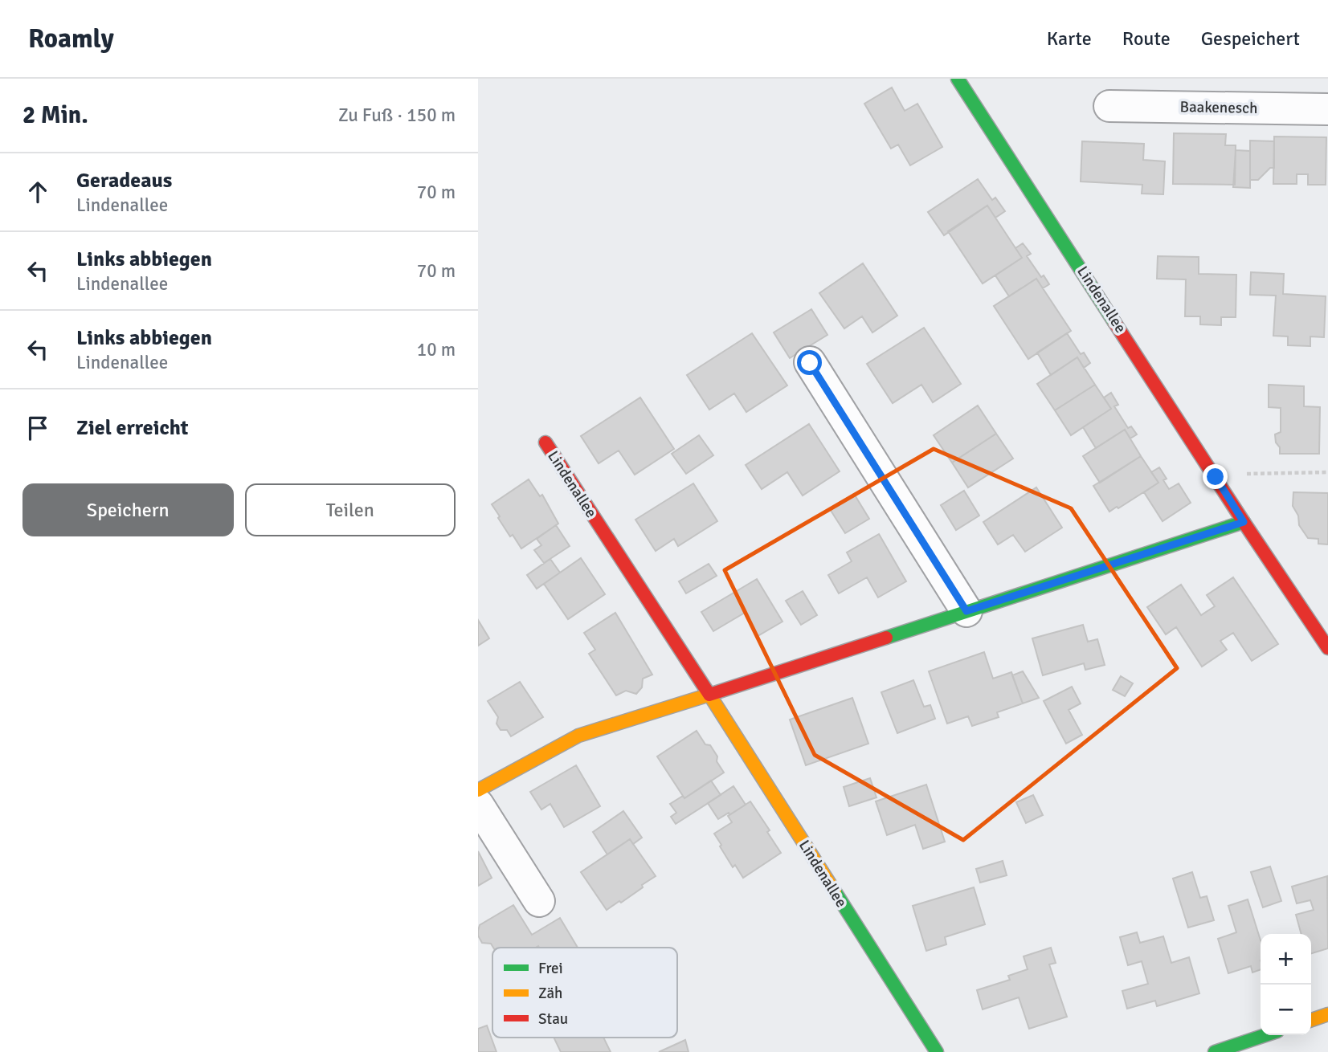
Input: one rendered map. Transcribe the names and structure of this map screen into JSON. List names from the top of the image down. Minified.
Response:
{"streets":{"street":["Baakenesch","Lindenallee"]},"legend":["Frei","Zäh","Stau"],"page":{"header":"Roamly","nav":["Karte","Route","Gespeichert"],"heading":["2 Min.","Zu Fuß · 150 m"],"list":[["Geradeaus","Lindenallee","70 m"],["Links abbiegen","Lindenallee","70 m"],["Links abbiegen","Lindenallee","10 m"],"Ziel erreicht"],"buttons":["Speichern","Teilen"],"map_buttons":["+","−"]}}
